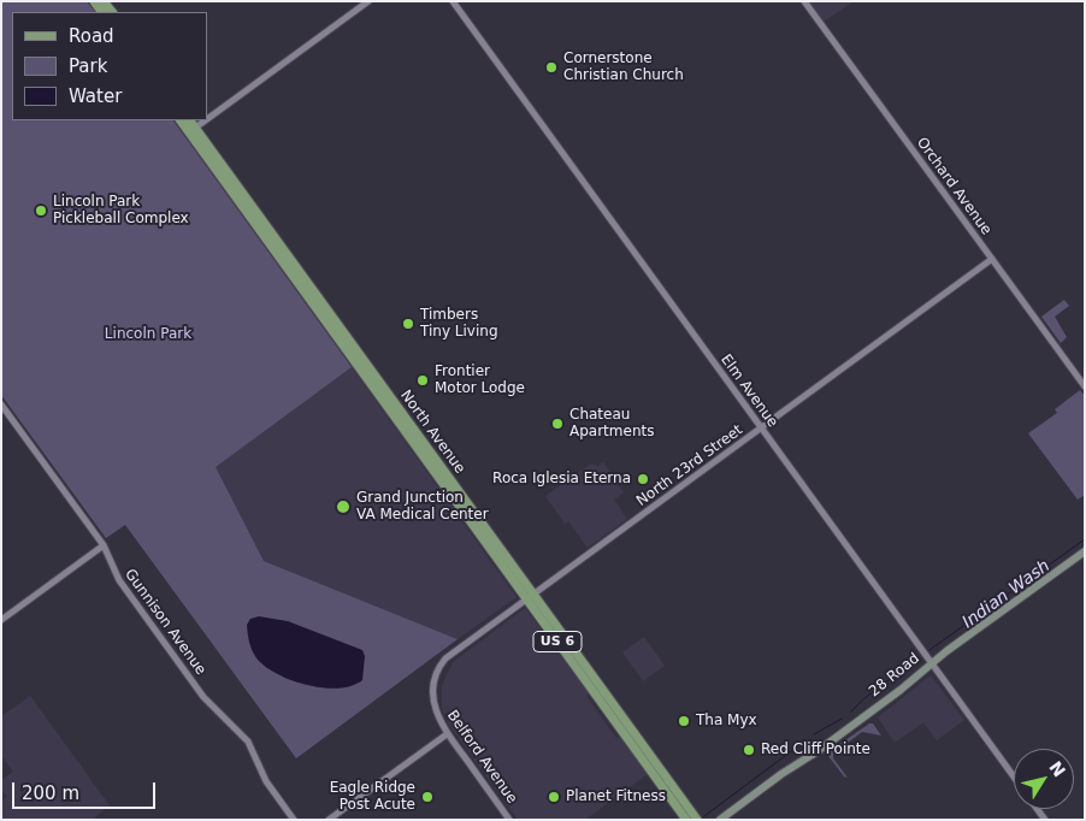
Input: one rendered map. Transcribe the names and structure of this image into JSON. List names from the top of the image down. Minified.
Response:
{"streets":{"main road":["North Avenue","US 6","28 Road"],"street":["Orchard Avenue","Elm Avenue","North 23rd Street","Gunnison Avenue","Belford Avenue"]},"crossings":[["Orchard Avenue","North 23rd Street"],["Elm Avenue","North 23rd Street"],["Elm Avenue","28 Road"],["North Avenue","North 23rd Street"],["North 23rd Street","Belford Avenue"]],"water":["Indian Wash"],"parks":["Lincoln Park"],"places":["Cornerstone Christian Church","Lincoln Park Pickleball Complex","Timbers Tiny Living","Frontier Motor Lodge","Chateau Apartments","Roca Iglesia Eterna","Grand Junction VA Medical Center","Tha Myx","Red Cliff Pointe","Eagle Ridge Post Acute","Planet Fitness"],"legend":["Road","Park","Water"],"scale_bar":"200 m","north":"top right"}
